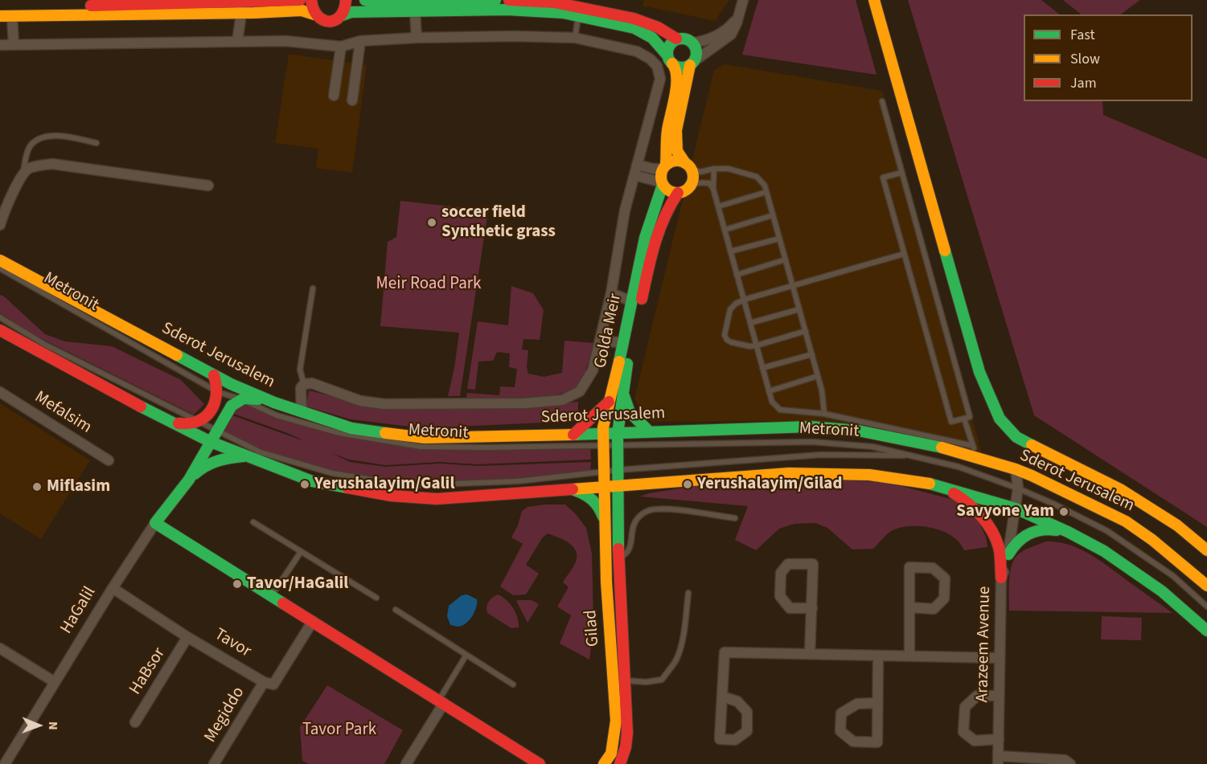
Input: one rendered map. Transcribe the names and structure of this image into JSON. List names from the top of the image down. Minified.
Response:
{"streets":{"street":["Golda Meir","Sderot Jerusalem","Mefalsim","HaGalil","Gilad","Tavor","Arazeem Avenue","HaBsor","Megiddo"],"lane":["Metronit"]},"crossings":[["Metronit","Golda Meir"],["Metronit","Sderot Jerusalem"],["Metronit","HaGalil"],["Metronit","Arazeem Avenue"],["Golda Meir","Sderot Jerusalem"],["Golda Meir","Gilad"],["Sderot Jerusalem","Arazeem Avenue"],["HaGalil","Tavor"],["Tavor","HaBsor"],["Tavor","Megiddo"]],"parks":["Meir Road Park","Tavor Park"],"places":["soccer field Synthetic grass","Yerushalayim/Galil","Yerushalayim/Gilad","Miflasim","Savyone Yam","Tavor/HaGalil"],"legend":["Fast","Slow","Jam"],"north":"right"}
